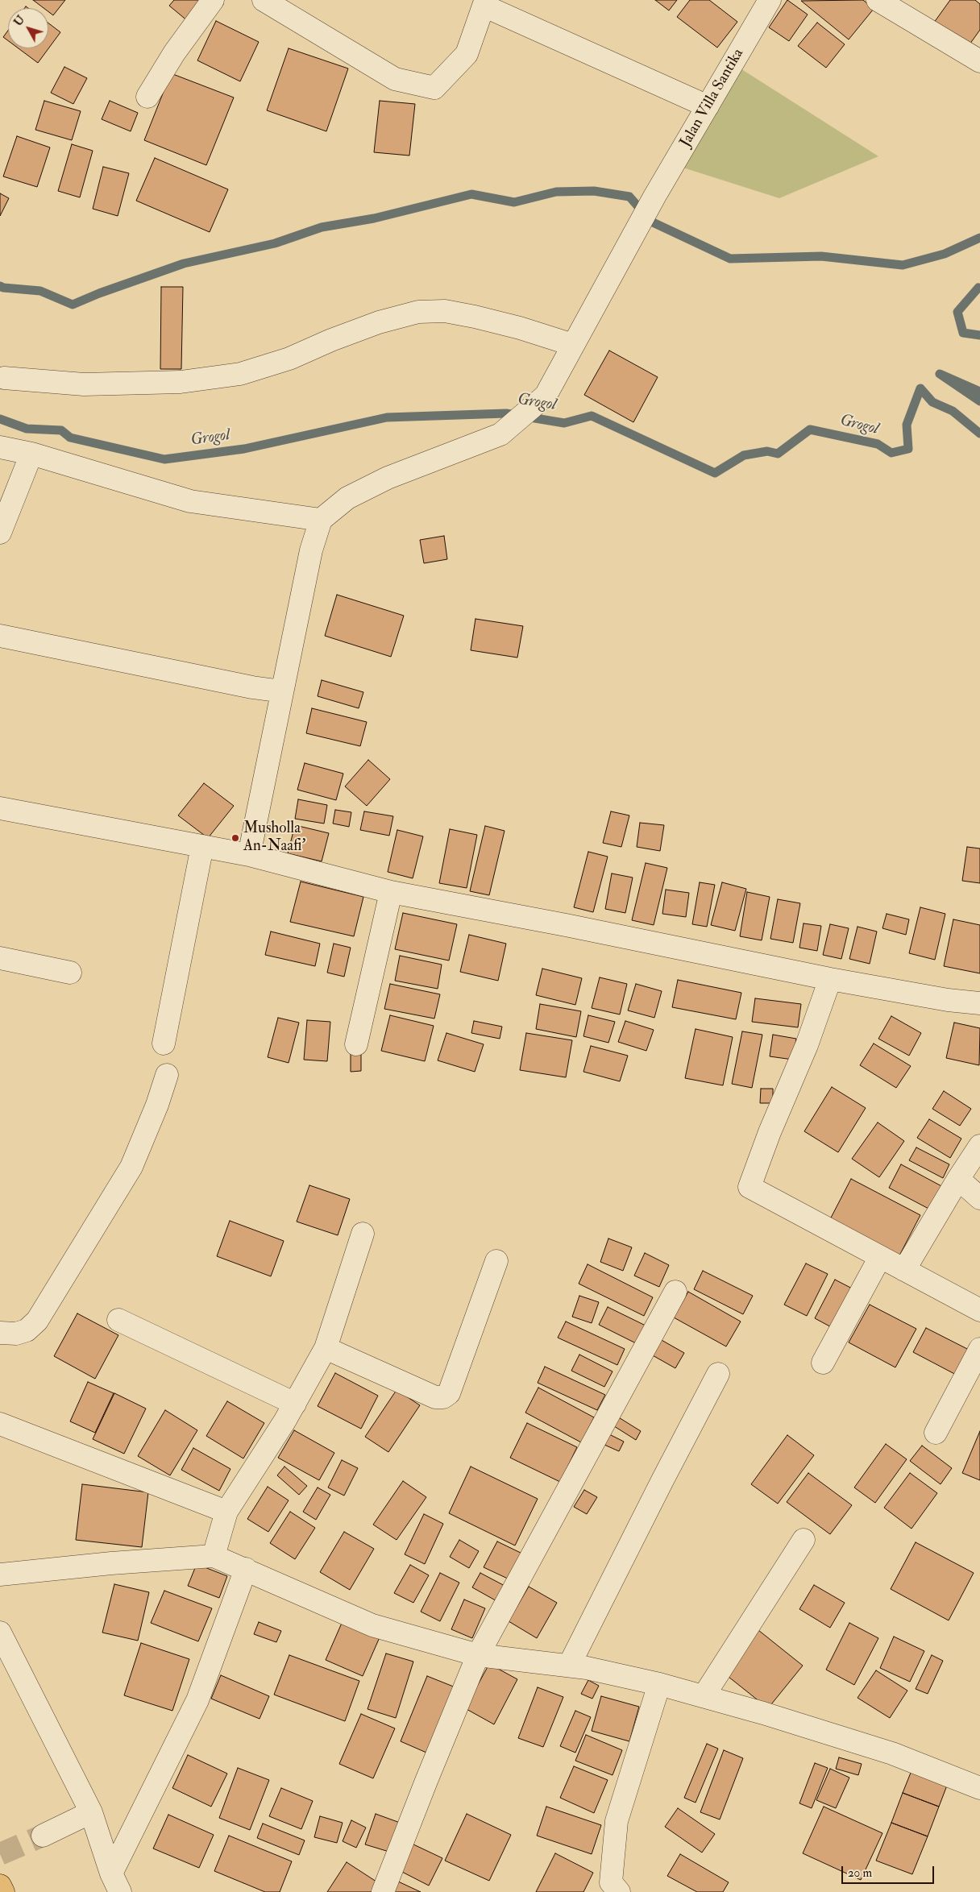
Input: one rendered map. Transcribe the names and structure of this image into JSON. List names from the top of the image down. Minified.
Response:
{"streets":{"street":["Jalan Villa Santika"]},"water":["Grogol"],"places":["Musholla An-Naafi'"],"scale_bar":"20 m","north":"top left"}
